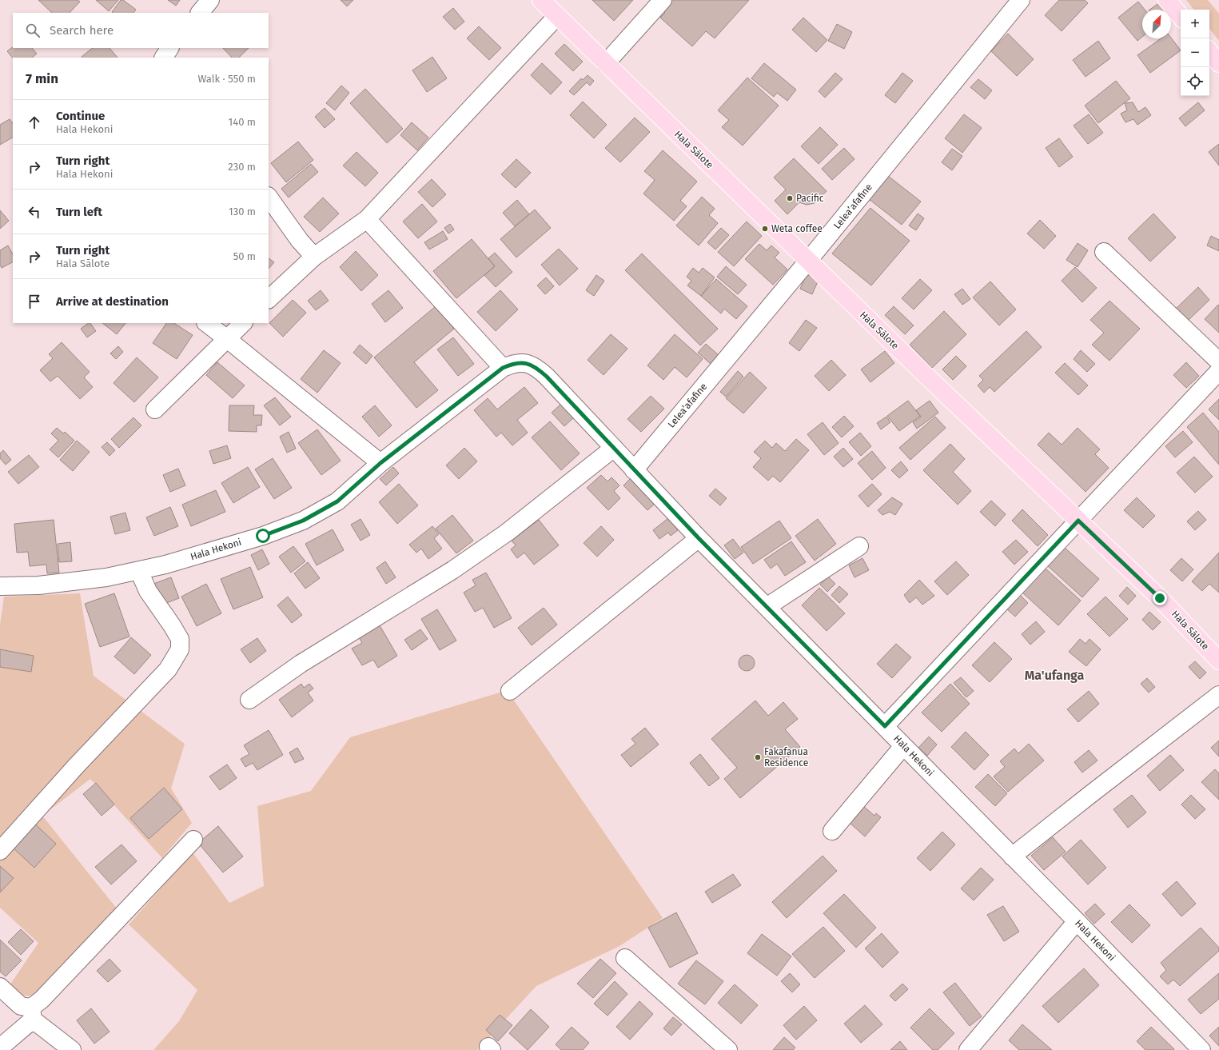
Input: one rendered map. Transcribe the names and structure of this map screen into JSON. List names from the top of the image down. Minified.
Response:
{"streets":{"main road":["Hala Sālote"],"street":["Lelea’afafine","Hala Hekoni"]},"crossings":[["Hala Sālote","Lelea’afafine"],["Lelea’afafine","Hala Hekoni"]],"districts":["Ma'ufanga"],"places":["Pacific","Weta coffee","Fakafanua Residence"],"north":"top right","page":{"map_buttons":["+","−"],"search":"Search here","heading":["7 min","Walk · 550 m"],"list":[["Continue","Hala Hekoni","140 m"],["Turn right","Hala Hekoni","230 m"],["Turn left","130 m"],["Turn right","Hala Sālote","50 m"],"Arrive at destination"]}}
